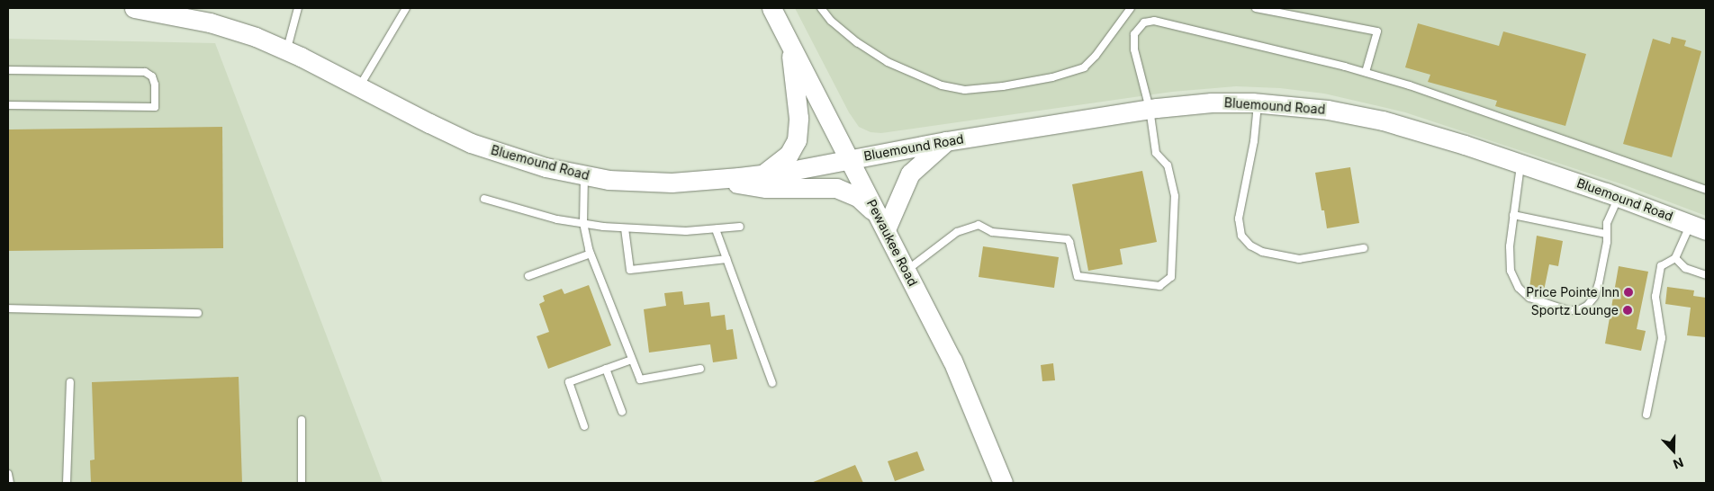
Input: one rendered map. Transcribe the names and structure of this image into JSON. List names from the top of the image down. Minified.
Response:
{"streets":{"main road":["Bluemound Road","Pewaukee Road"]},"crossings":[["Bluemound Road","Pewaukee Road"]],"places":["Price Pointe Inn","Sportz Lounge"],"north":"bottom"}
